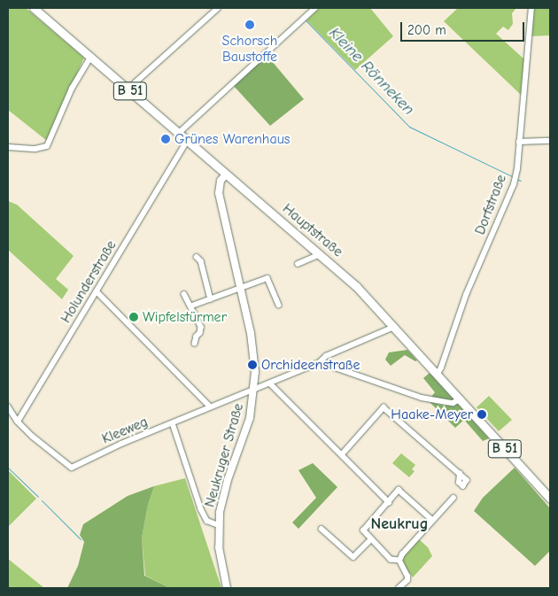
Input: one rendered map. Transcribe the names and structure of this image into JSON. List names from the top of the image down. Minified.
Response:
{"streets":{"main road":["B 51","Hauptstraße"],"street":["Dorfstraße","Holunderstraße","Kleeweg","Neukruger Straße"]},"crossings":[["Dorfstraße","Hauptstraße"],["Hauptstraße","Holunderstraße"],["Hauptstraße","Neukruger Straße"],["Holunderstraße","Kleeweg"],["Kleeweg","Neukruger Straße"]],"districts":["Neukrug"],"water":["Kleine Rönneken"],"places":["Schorsch Baustoffe","Grünes Warenhaus","Wipfelstürmer","Orchideenstraße","Haake-Meyer"],"scale_bar":"200 m"}
